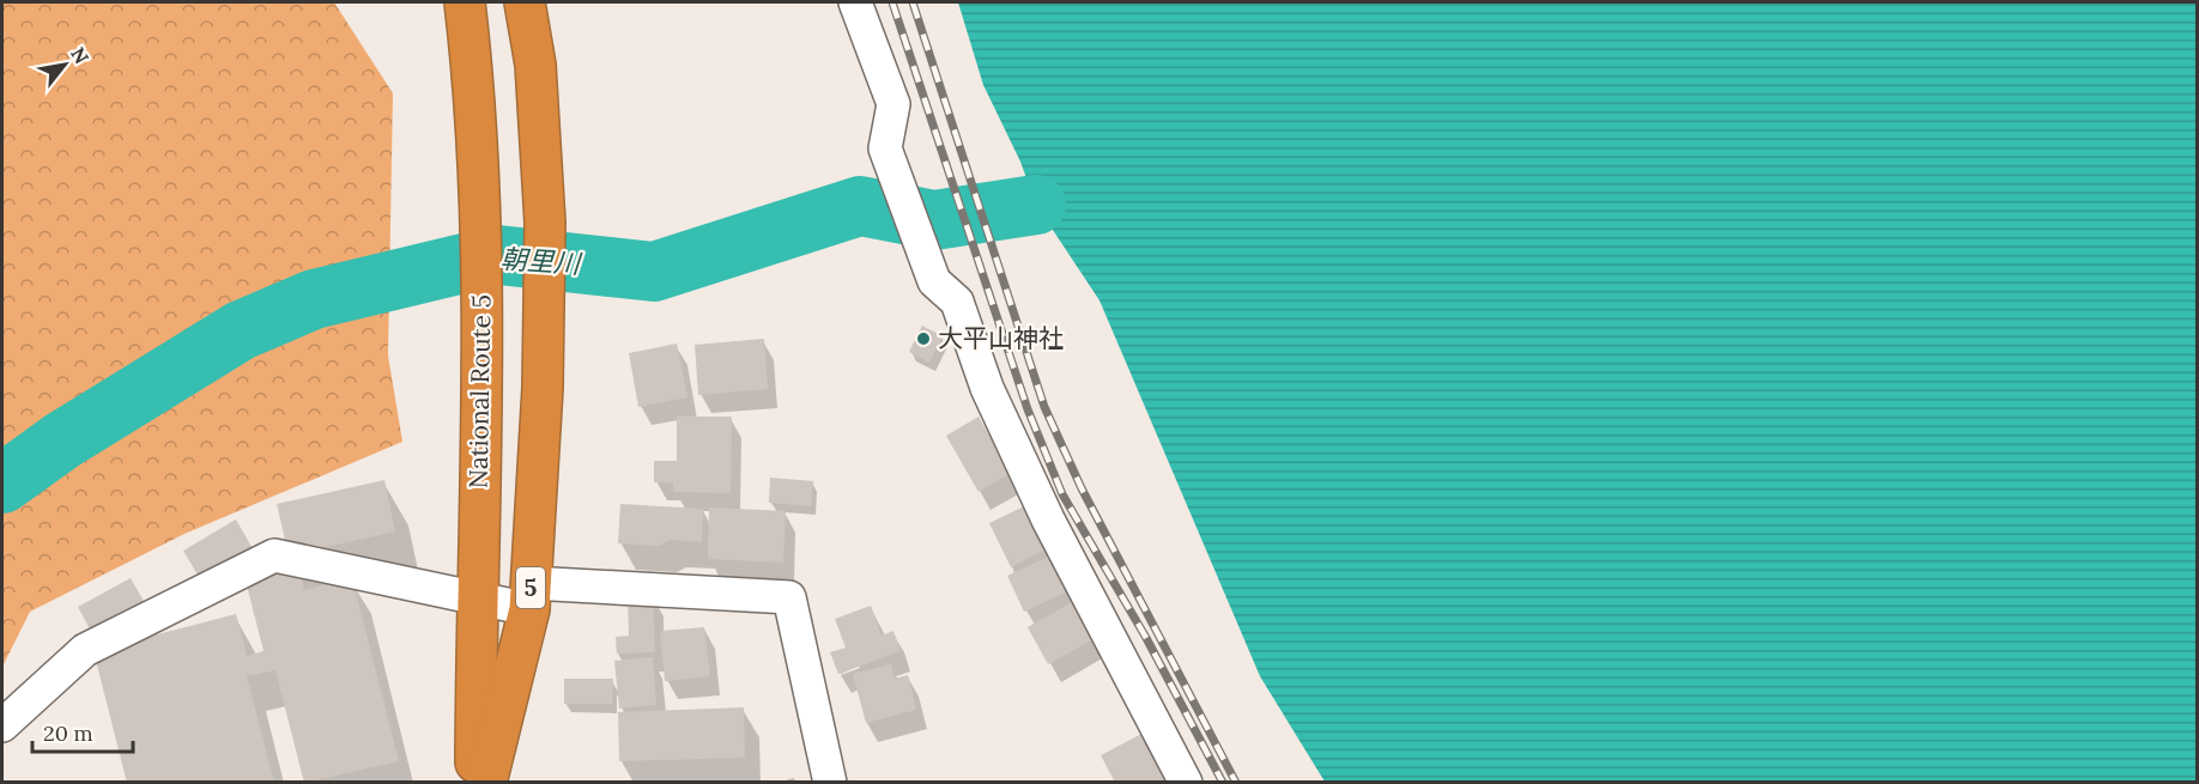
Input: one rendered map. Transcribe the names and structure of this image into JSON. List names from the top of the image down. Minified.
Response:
{"streets":{"highway":["National Route 5","5"]},"water":["朝里川"],"places":["大平山神社"],"scale_bar":"20 m","north":"top right"}
